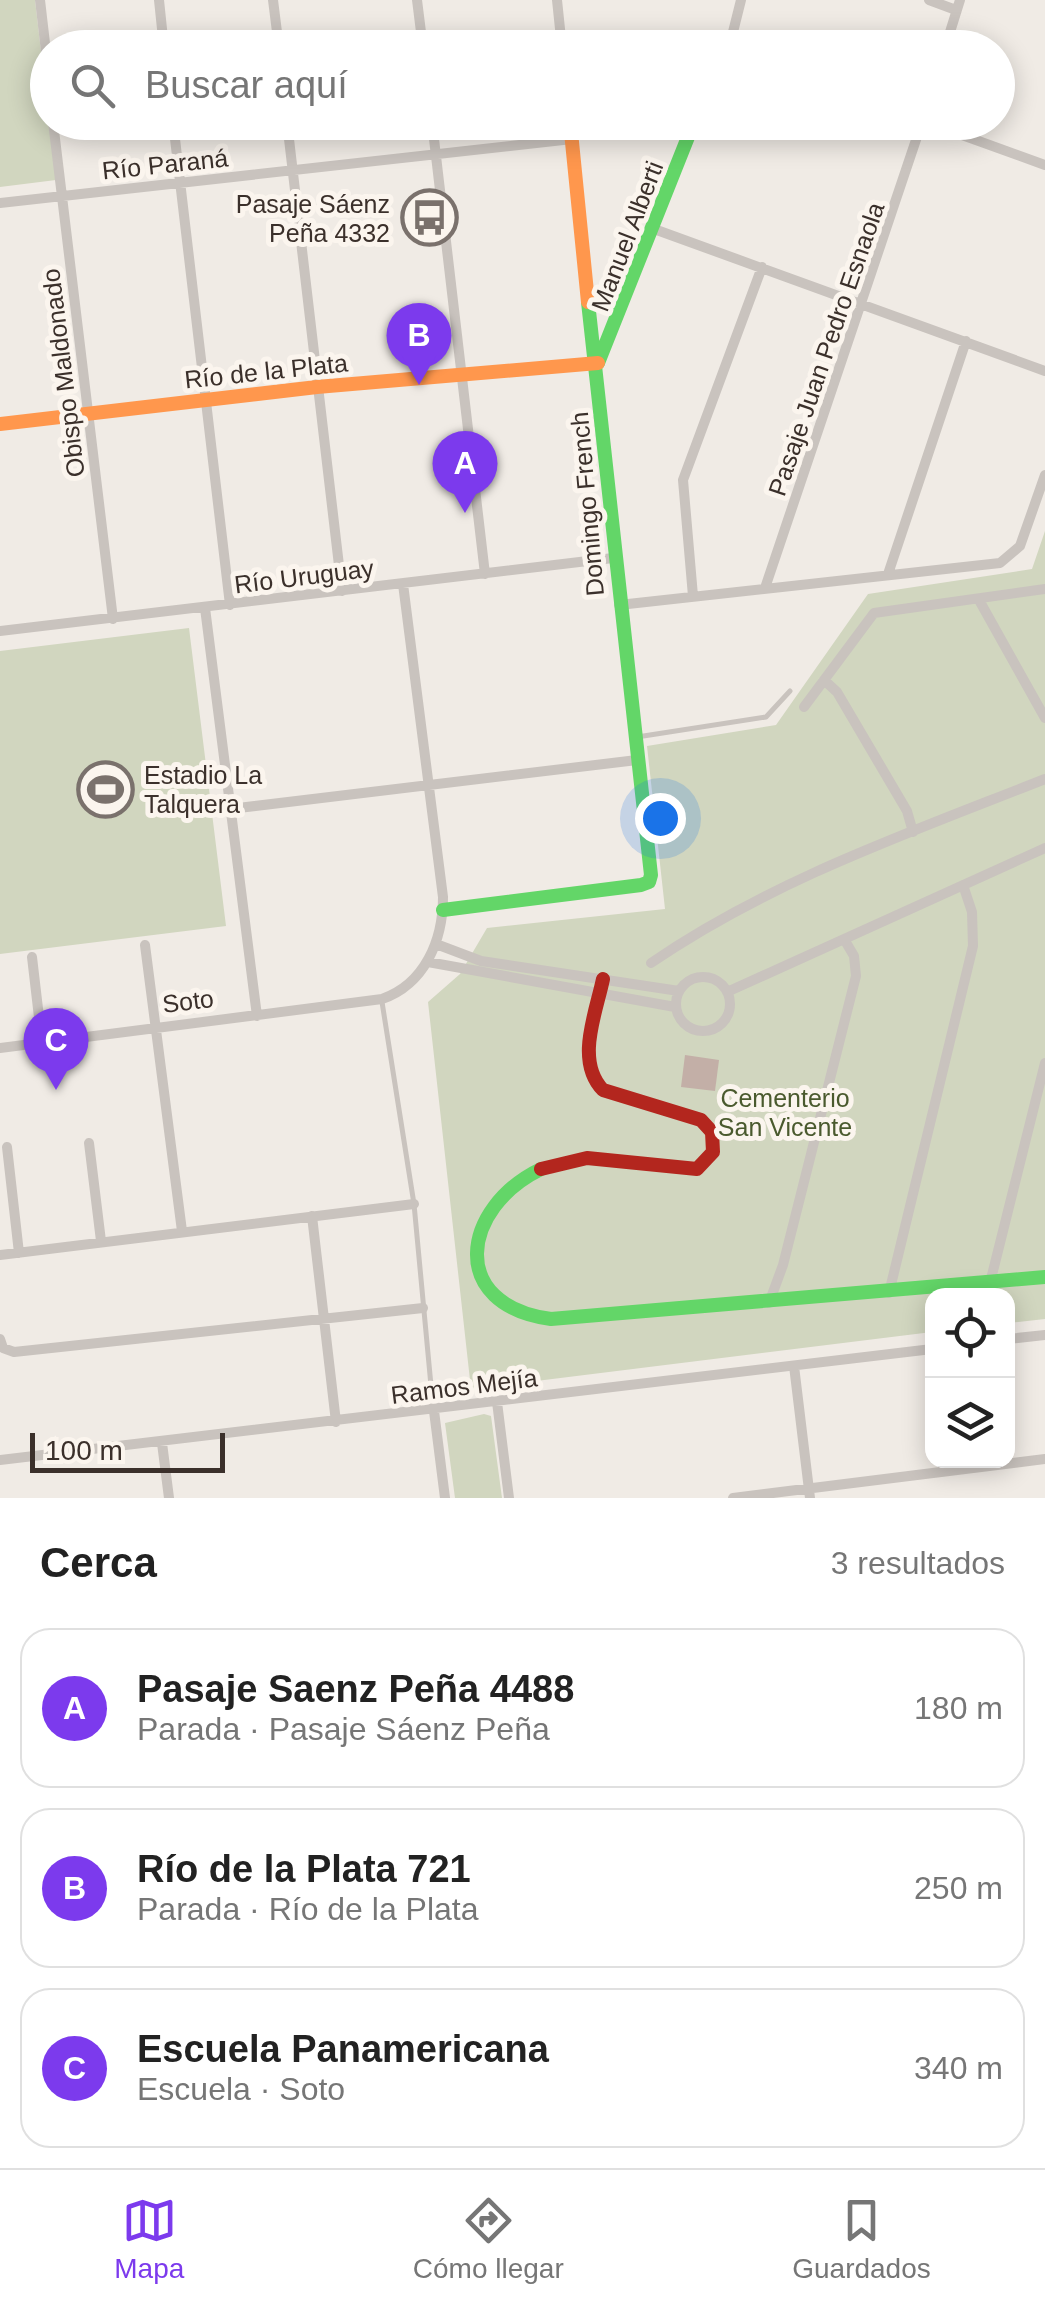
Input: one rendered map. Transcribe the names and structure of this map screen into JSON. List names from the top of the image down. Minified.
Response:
{"streets":{"street":["Río Paraná","Manuel Alberti","Pasaje Juan Pedro Esnaola","Río de la Plata","Obispo Maldonado","Domingo French","Río Uruguay","Soto","Ramos Mejía"]},"crossings":[["Río Paraná","Obispo Maldonado"],["Manuel Alberti","Río de la Plata"],["Manuel Alberti","Domingo French"],["Río de la Plata","Obispo Maldonado"],["Río de la Plata","Domingo French"],["Obispo Maldonado","Río Uruguay"],["Domingo French","Río Uruguay"]],"parks":["Cementerio San Vicente"],"places":{"bus stop":["Pasaje Sáenz Peña 4332"],"sports":["Estadio La Talquera"]},"scale_bar":"100 m","page":{"search":"Buscar aquí","pins":["B","A","C"],"scale":"100 m","heading":["Cerca","3 resultados"],"list":[{"mark":"A","name":"Pasaje Saenz Peña 4488","note":"Parada · Pasaje Sáenz Peña","value":"180 m"},{"mark":"B","name":"Río de la Plata 721","note":"Parada · Río de la Plata","value":"250 m"},{"mark":"C","name":"Escuela Panamericana","note":"Escuela · Soto","value":"340 m"}],"nav":["Mapa","Cómo llegar","Guardados"]}}
